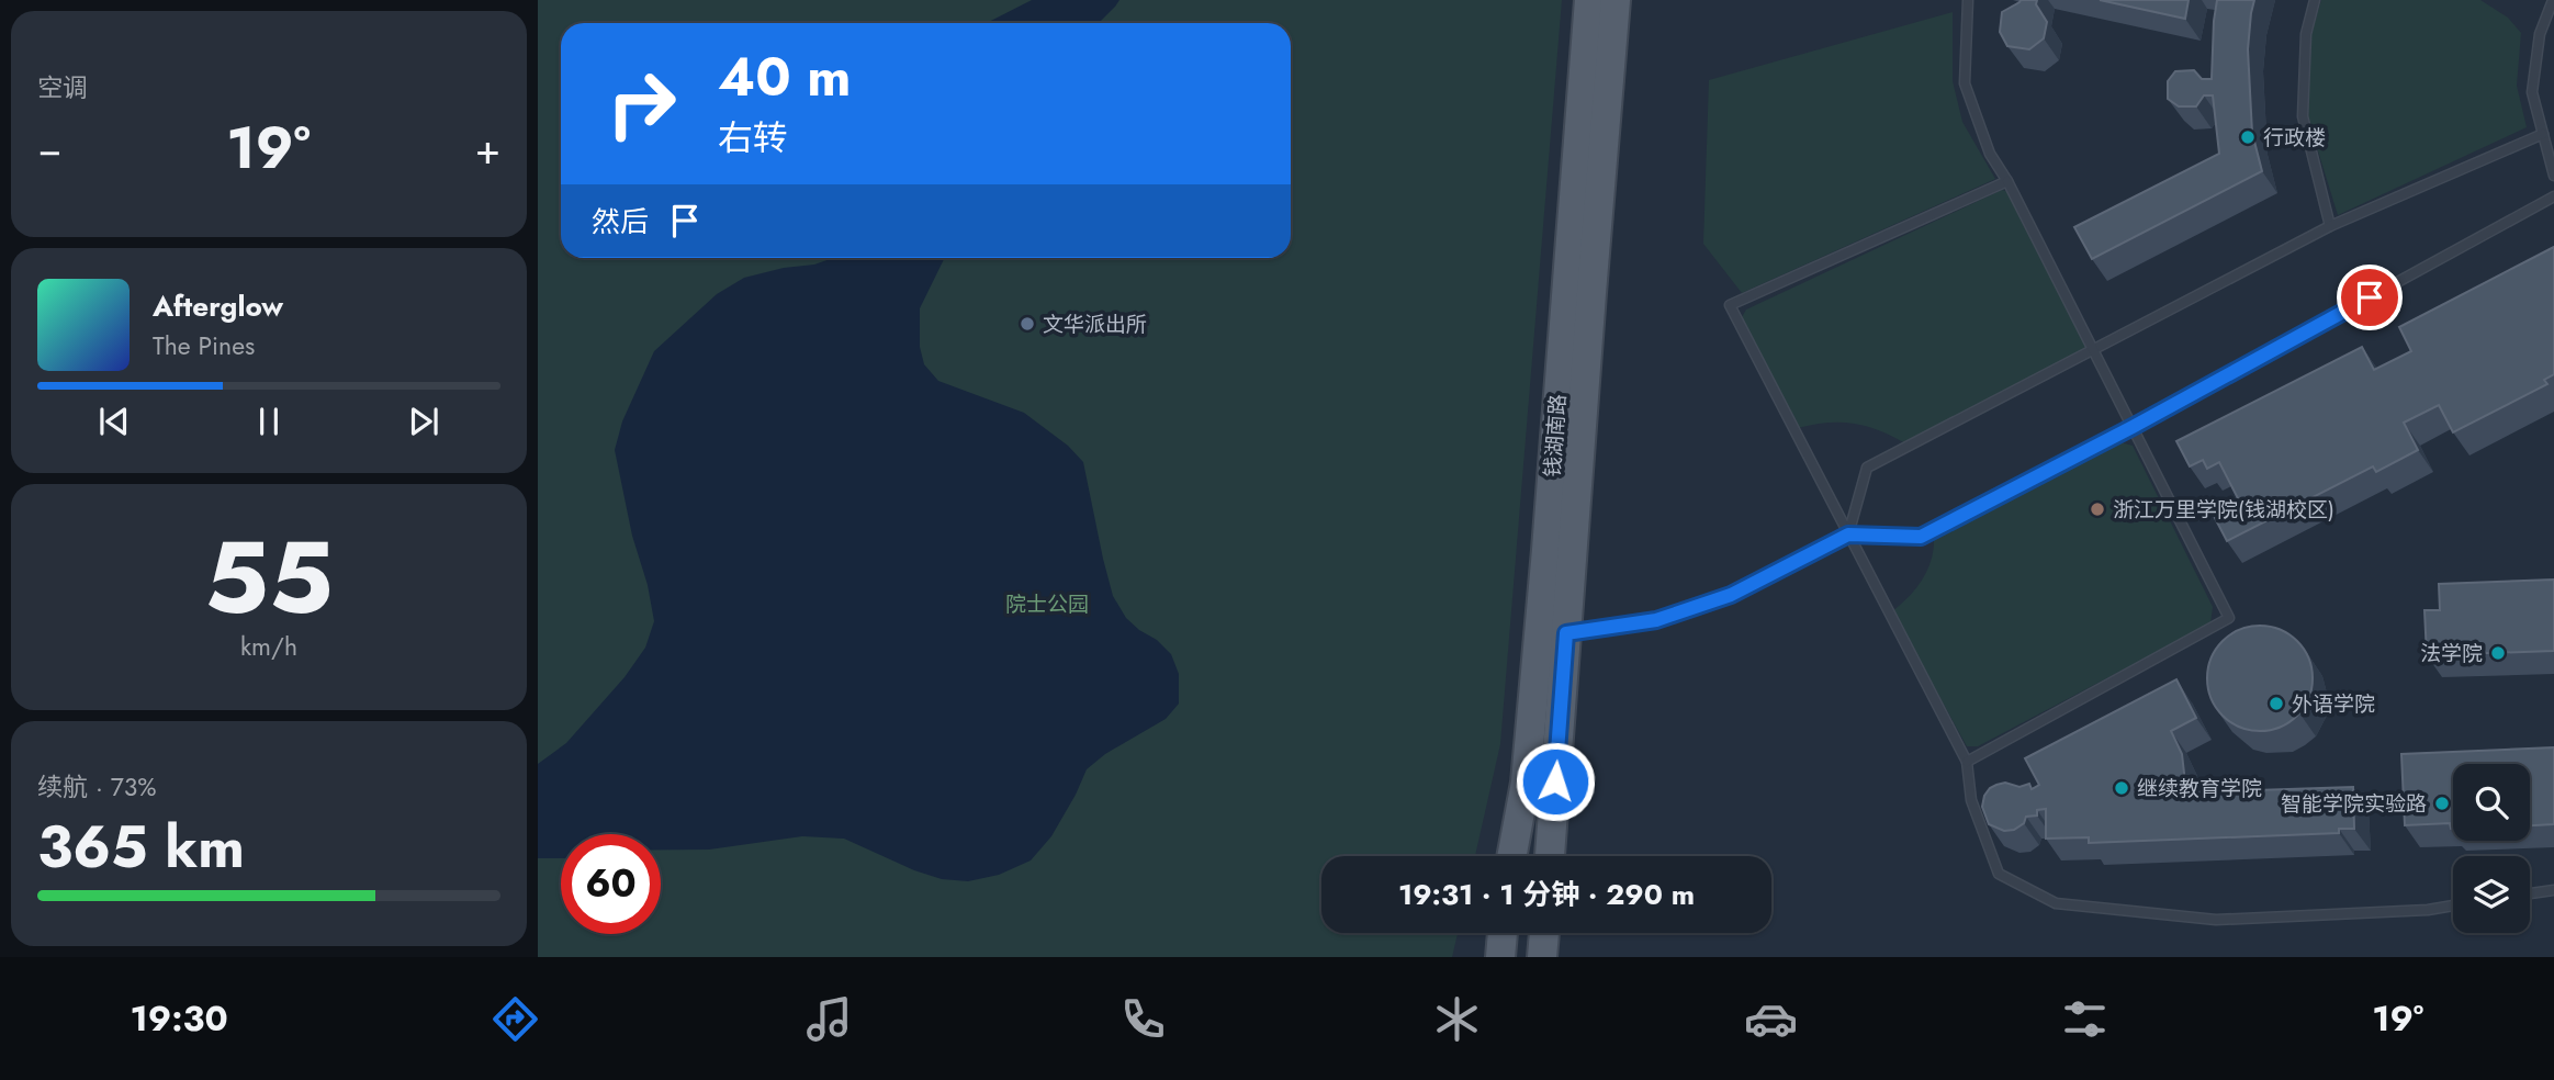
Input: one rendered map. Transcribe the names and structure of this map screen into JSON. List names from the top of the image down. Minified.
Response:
{"streets":{"main road":["钱湖南路"]},"parks":["院士公园"],"places":["行政楼","文华派出所","浙江万里学院(钱湖校区)","法学院","外语学院","继续教育学院","智能学院实验路"],"page":{"tile":["空调",["55","km/h"],["续航 · 73%","365 km"]],"turn":["40 m","右转"],"heat":["−","19°","+"],"then":"然后","song":["Afterglow","The Pines"],"limit":"60","trip":"19:31 · 1 分钟 · 290 m","tabs":["19:30","19°"]}}
